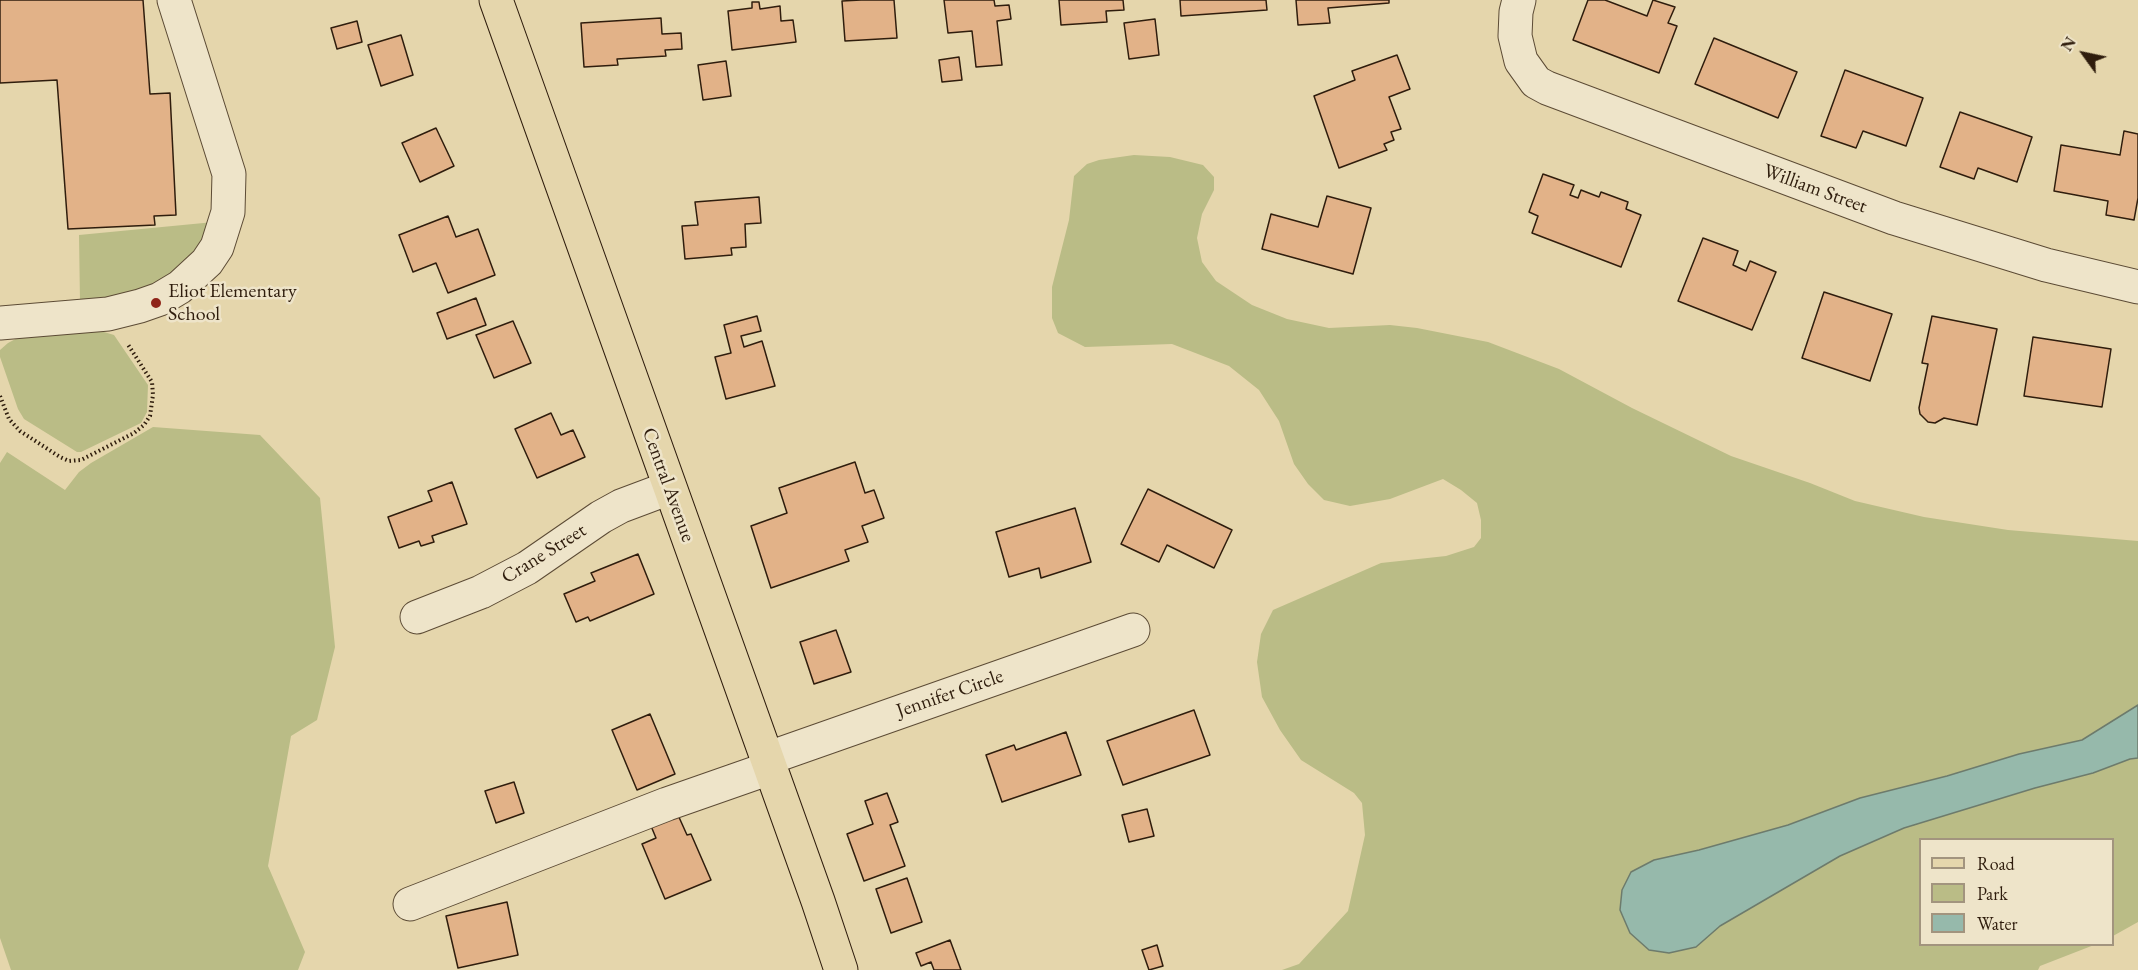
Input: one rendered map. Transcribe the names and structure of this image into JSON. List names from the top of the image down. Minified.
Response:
{"streets":{"main road":["Central Avenue"],"street":["William Street","Crane Street","Jennifer Circle"]},"crossings":[["Central Avenue","Crane Street"],["Central Avenue","Jennifer Circle"]],"places":["Eliot Elementary School"],"legend":["Road","Park","Water"],"north":"top left"}
